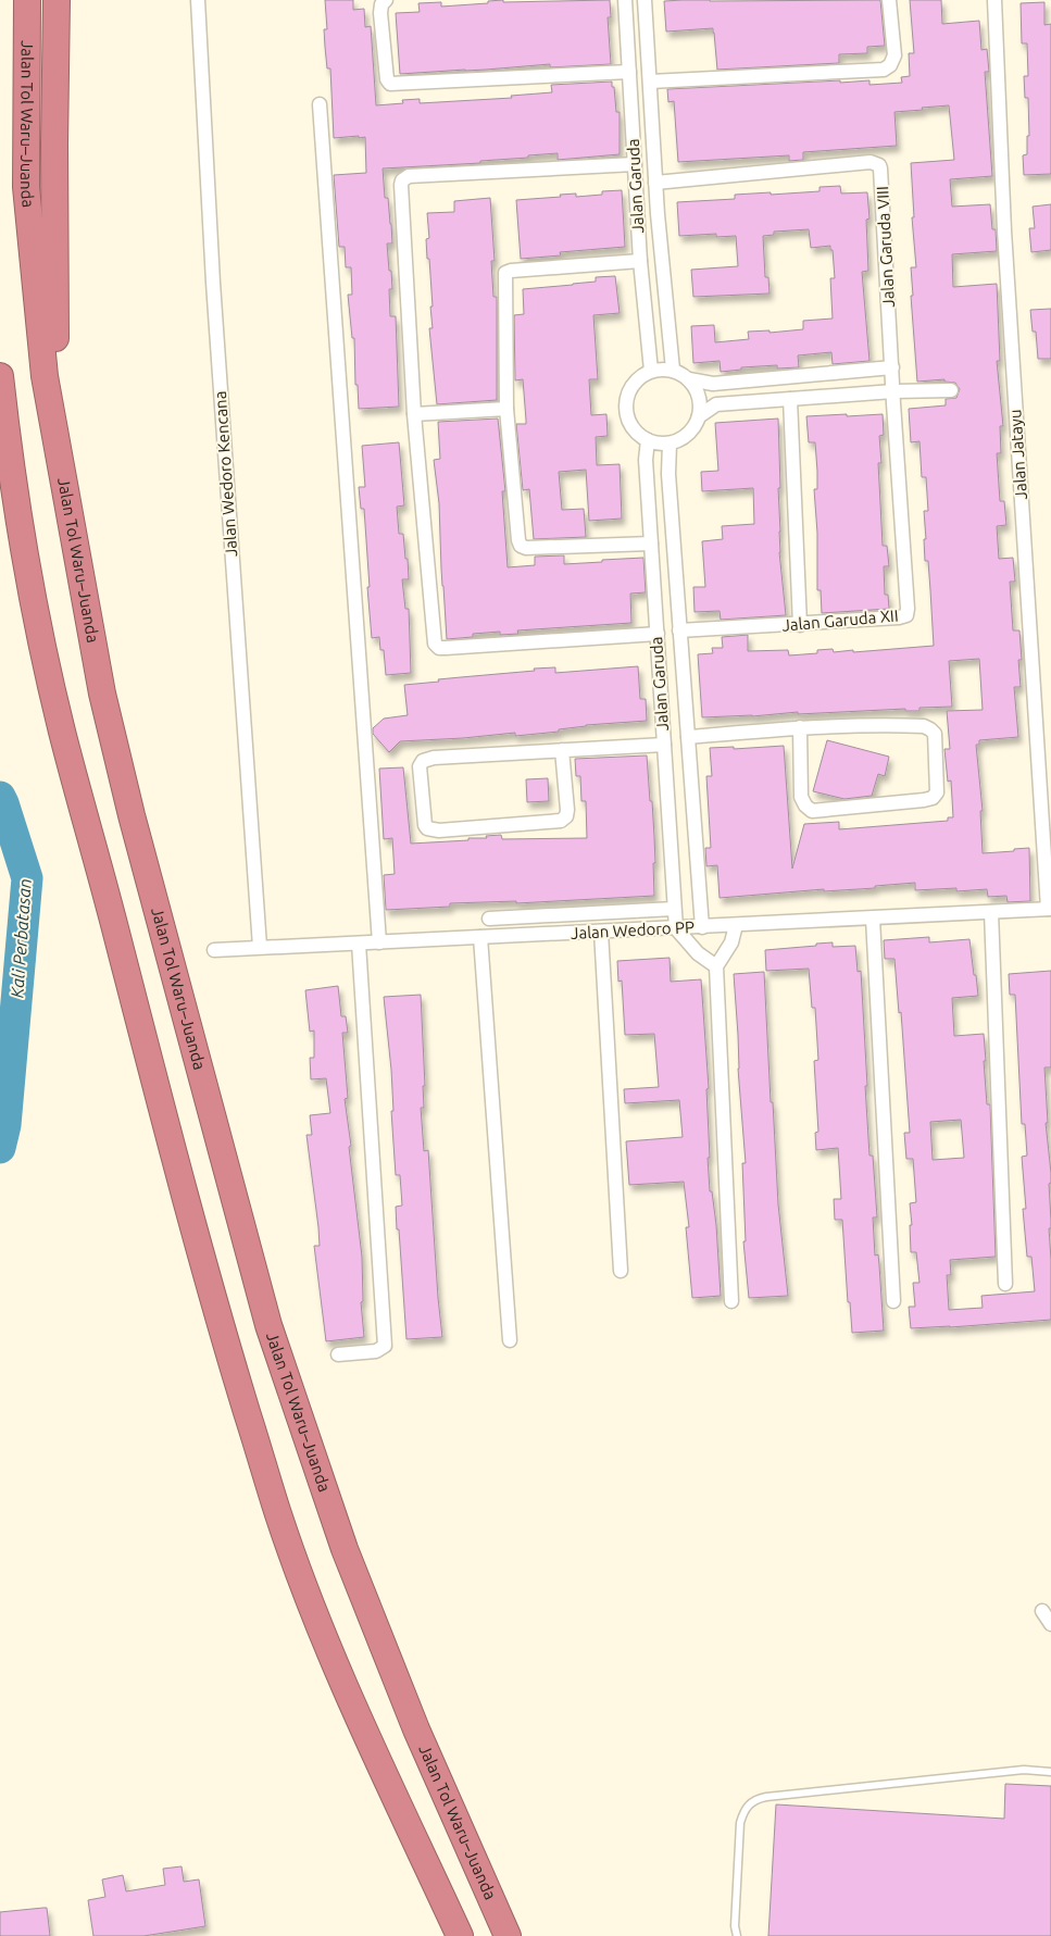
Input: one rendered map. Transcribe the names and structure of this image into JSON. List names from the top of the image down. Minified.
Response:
{"streets":{"highway":["Jalan Tol Waru–Juanda"],"street":["Jalan Garuda","Jalan Garuda VIII","Jalan Jatayu","Jalan Wedoro Kencana","Jalan Garuda XII","Jalan Wedoro PP"]},"crossings":[["Jalan Garuda","Jalan Garuda VIII"],["Jalan Garuda","Jalan Garuda XII"],["Jalan Garuda","Jalan Wedoro PP"],["Jalan Garuda VIII","Jalan Garuda XII"],["Jalan Jatayu","Jalan Wedoro PP"],["Jalan Wedoro Kencana","Jalan Wedoro PP"]],"water":["Kali Perbatasan"]}
